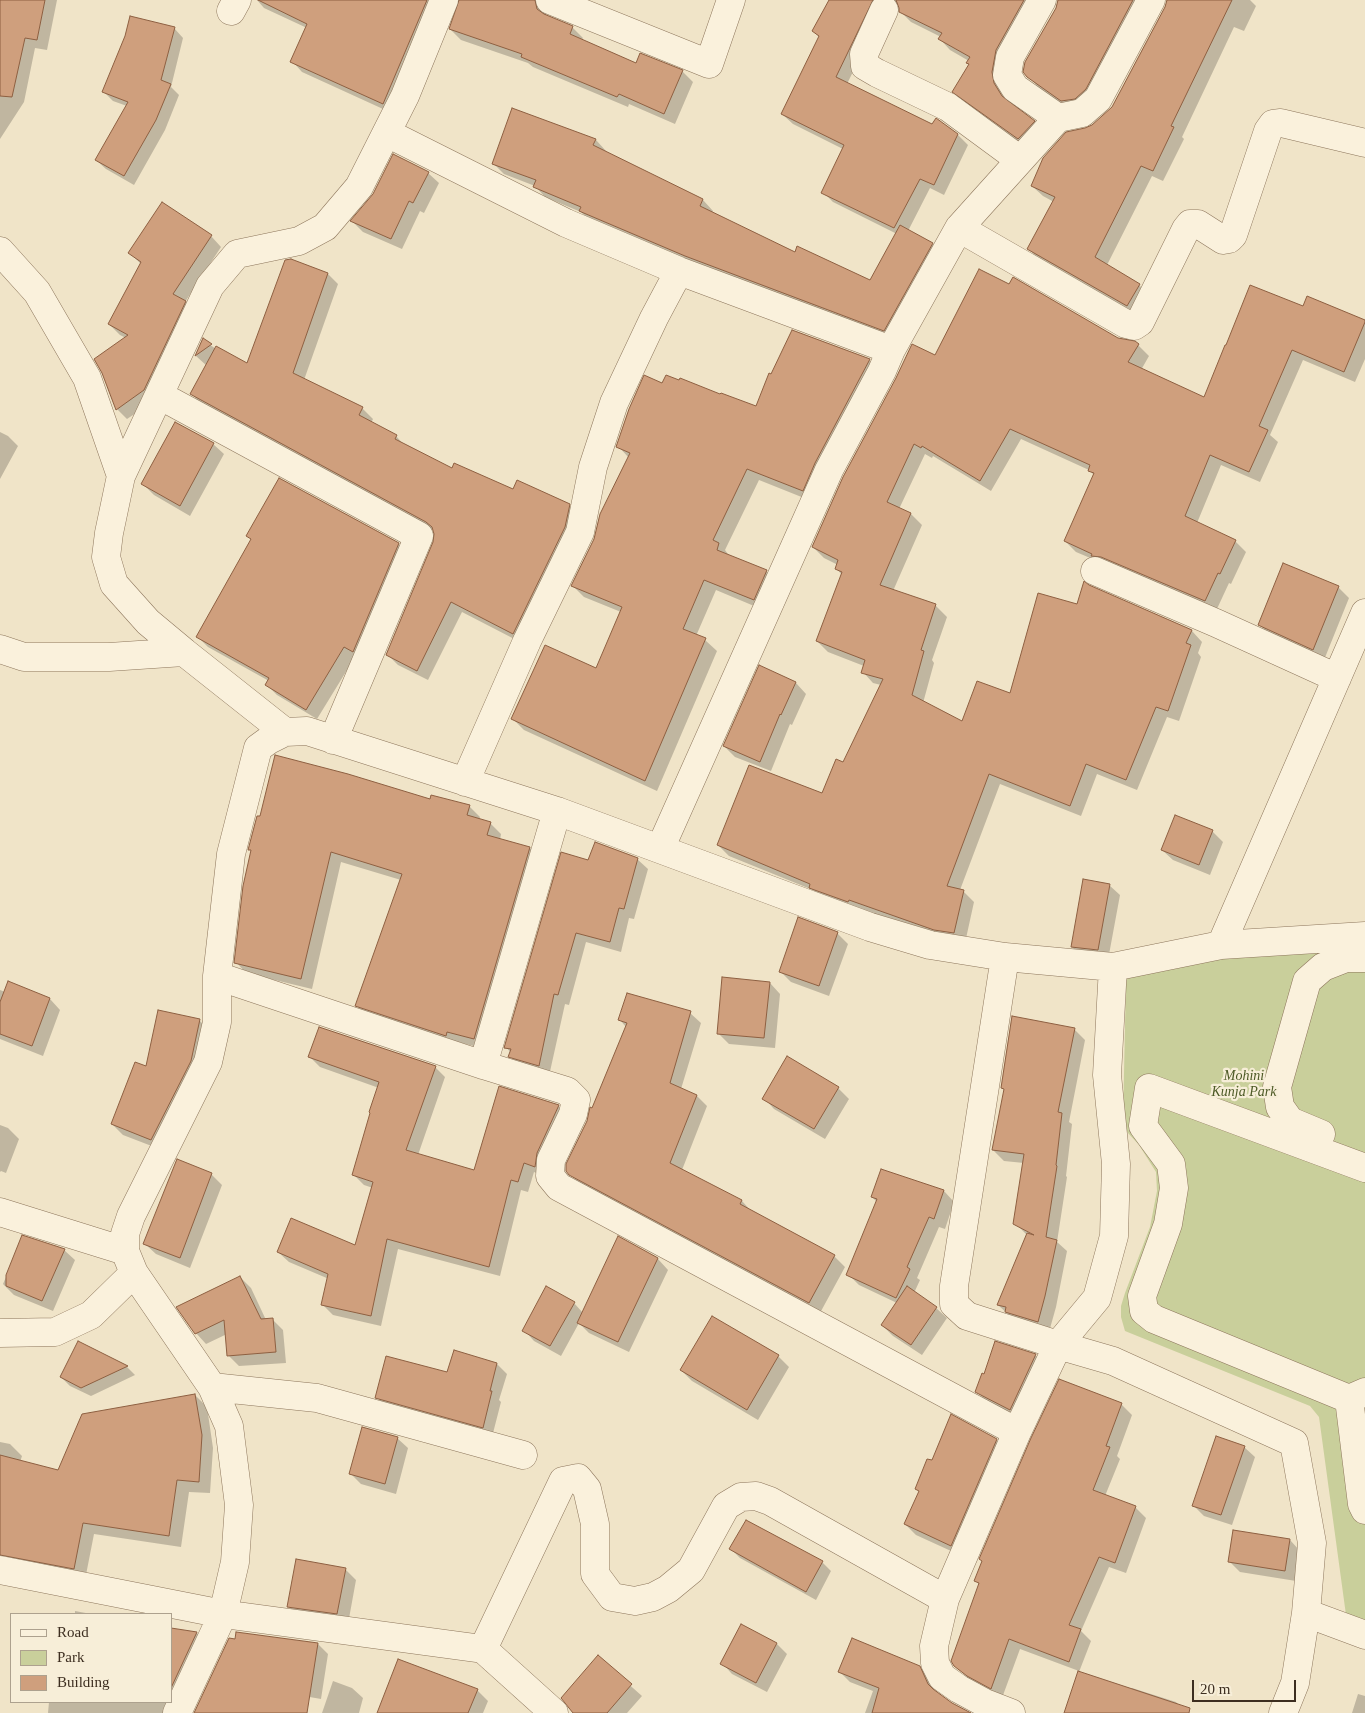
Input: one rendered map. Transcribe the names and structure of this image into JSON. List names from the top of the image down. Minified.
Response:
{"parks":["Mohini Kunja Park"],"legend":["Road","Park","Building"],"scale_bar":"20 m"}
